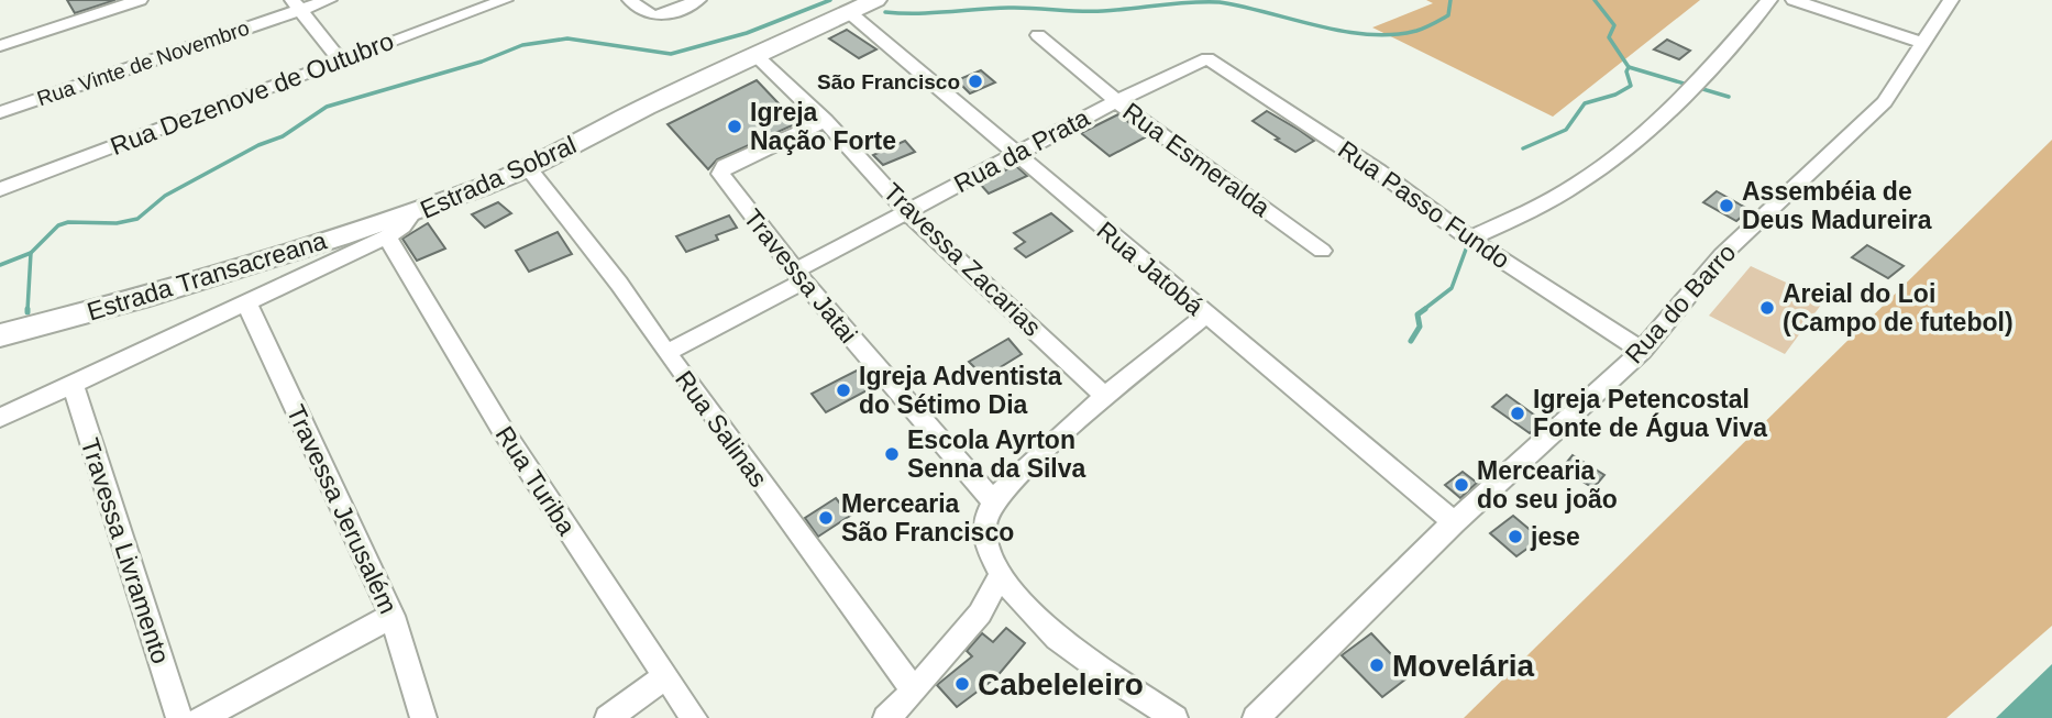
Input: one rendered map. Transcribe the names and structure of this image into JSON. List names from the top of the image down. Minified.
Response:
{"streets":{"street":["Rua Vinte de Novembro","Rua Dezenove de Outubro","Rua da Prata","Rua Esmeralda","Estrada Sobral","Rua Passo Fundo","Travessa Zacarias","Rua Jatobá","Estrada Transacreana","Travessa Jatai","Rua do Barro","Rua Salinas","Rua Turiba","Travessa Jerusalém","Travessa Livramento"]},"crossings":[["Rua da Prata","Rua Esmeralda"],["Rua da Prata","Rua Passo Fundo"],["Rua da Prata","Travessa Zacarias"],["Rua da Prata","Rua Jatobá"],["Rua da Prata","Travessa Jatai"],["Rua da Prata","Rua Salinas"],["Estrada Sobral","Travessa Zacarias"],["Estrada Sobral","Rua Jatobá"],["Estrada Sobral","Estrada Transacreana"],["Estrada Sobral","Rua Salinas"],["Estrada Sobral","Rua Turiba"],["Estrada Sobral","Travessa Jerusalém"],["Estrada Sobral","Travessa Livramento"],["Rua Passo Fundo","Rua do Barro"],["Travessa Zacarias","Travessa Jatai"],["Rua Jatobá","Rua do Barro"]],"places":["São Francisco","Igreja Nação Forte","Assembéia de Deus Madureira","Areial do Loi (Campo de futebol)","Igreja Adventista do Sétimo Dia","Igreja Petencostal Fonte de Água Viva","Escola Ayrton Senna da Silva","Mercearia do seu joão","Mercearia São Francisco","jese","Movelária","Cabeleleiro"]}
